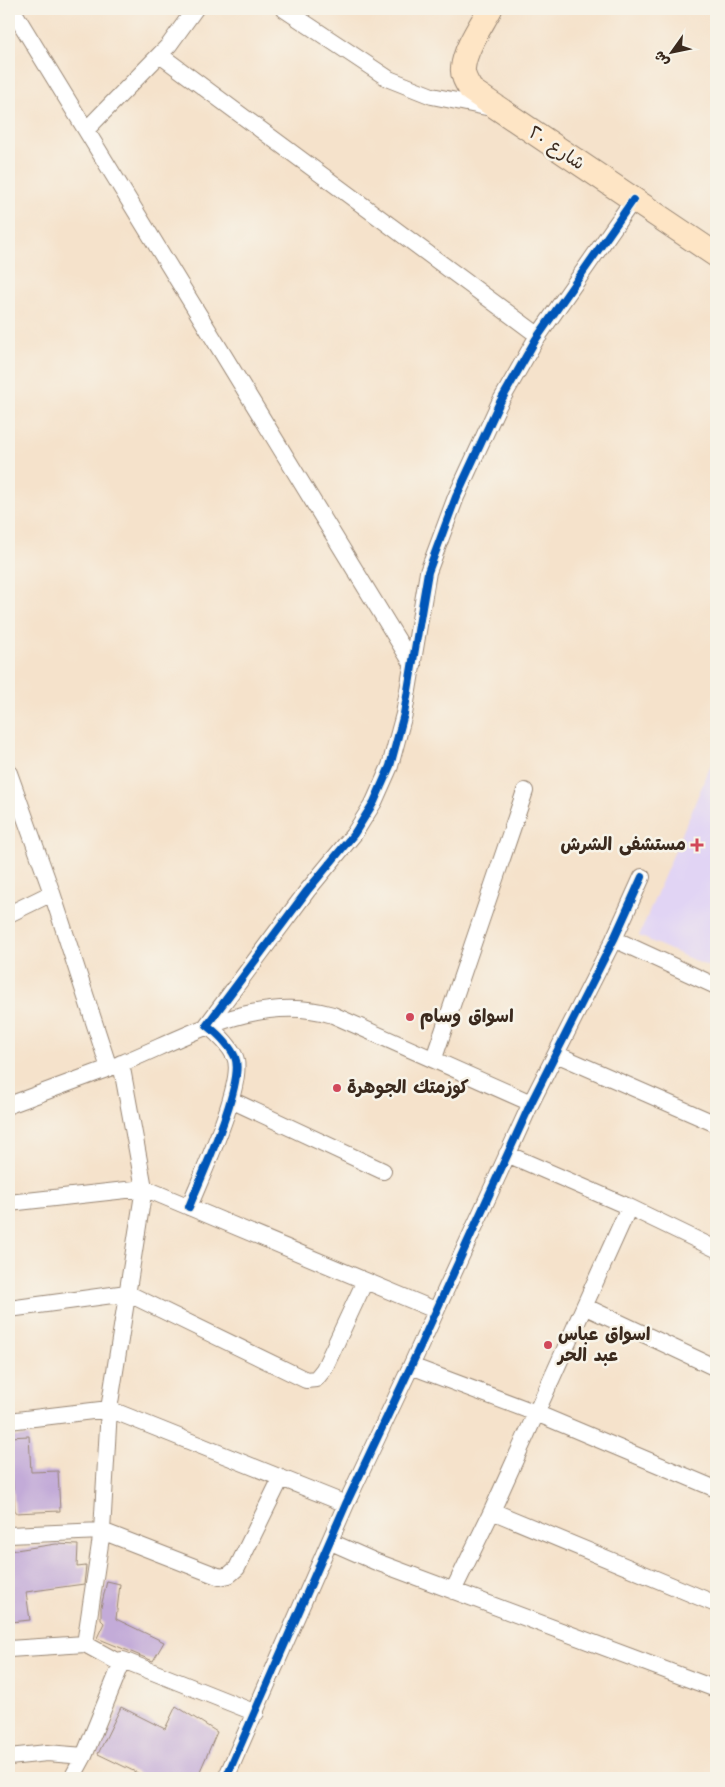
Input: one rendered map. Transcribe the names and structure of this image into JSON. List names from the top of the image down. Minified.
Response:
{"streets":{"street":["شارع ٢٠"]},"places":{"health":["مستشفى الشرش"],"other":["اسواق وسام","كوزمتك الجوهرة","اسواق عباس عبد الحر"]},"north":"bottom left"}
